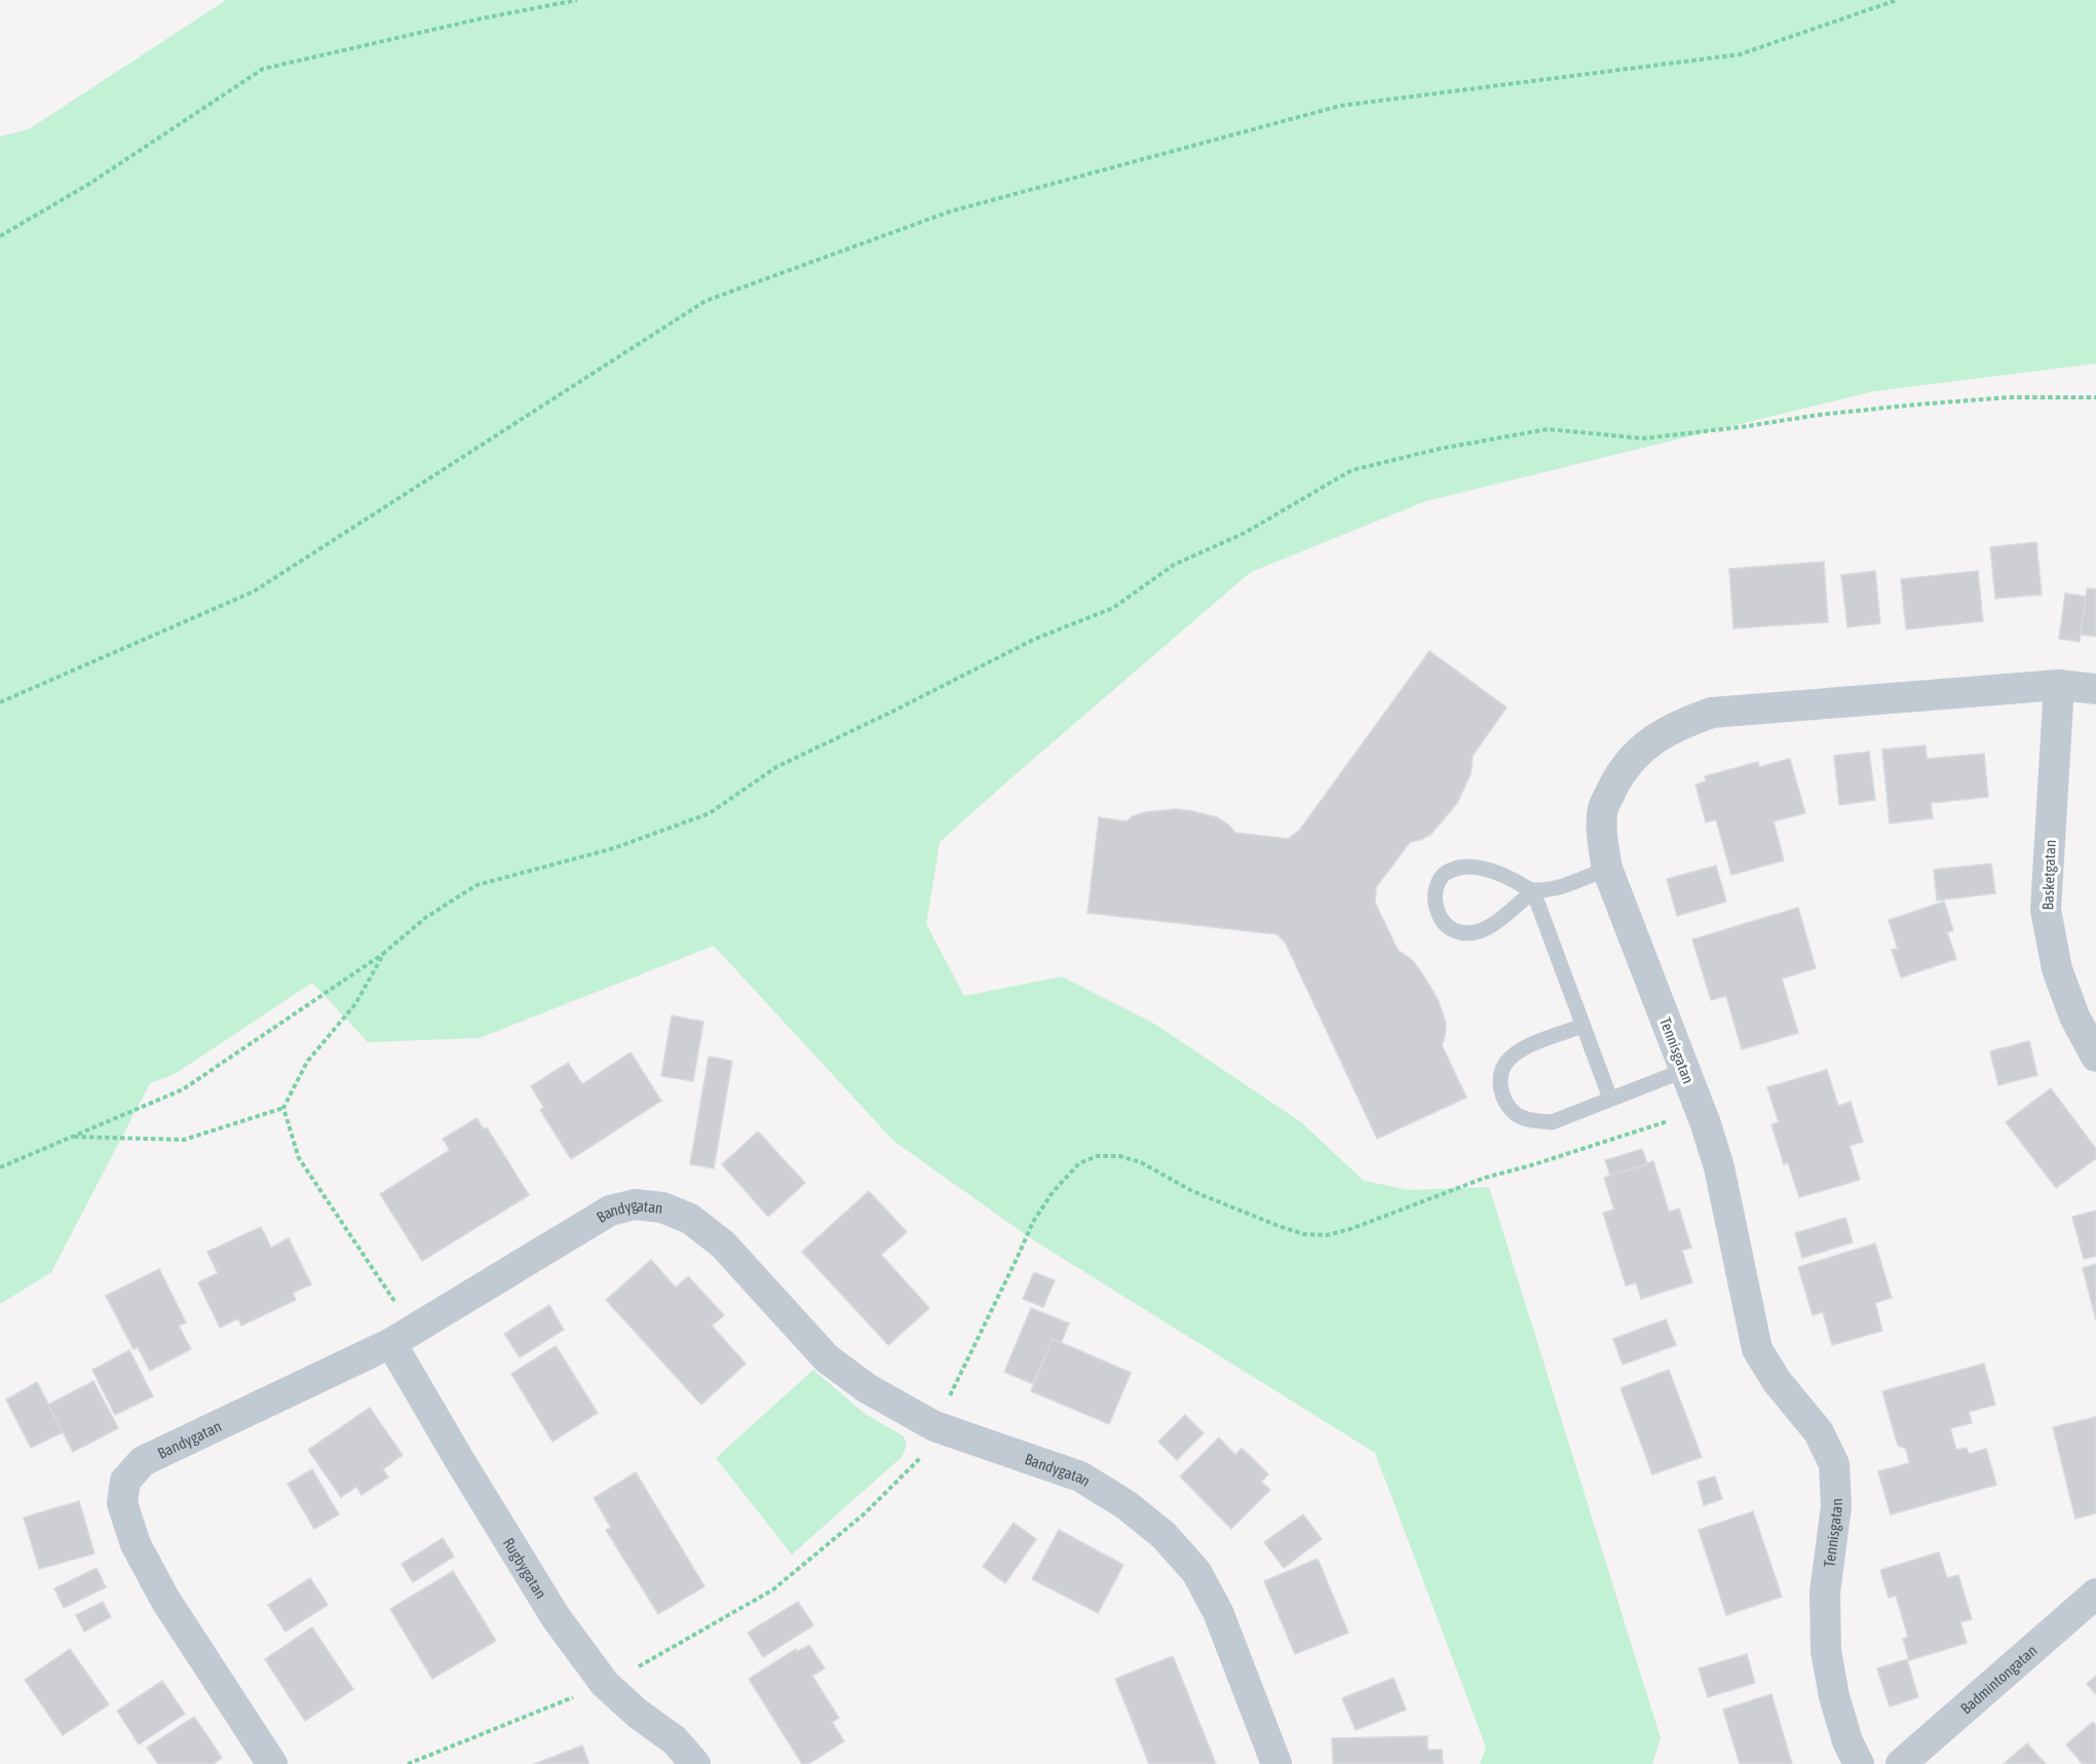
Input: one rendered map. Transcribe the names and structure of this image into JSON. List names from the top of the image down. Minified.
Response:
{"streets":{"street":["Basketgatan","Tennisgatan","Bandygatan","Rugbygatan","Badmintongatan"]},"crossings":[["Basketgatan","Tennisgatan"],["Bandygatan","Rugbygatan"]]}
